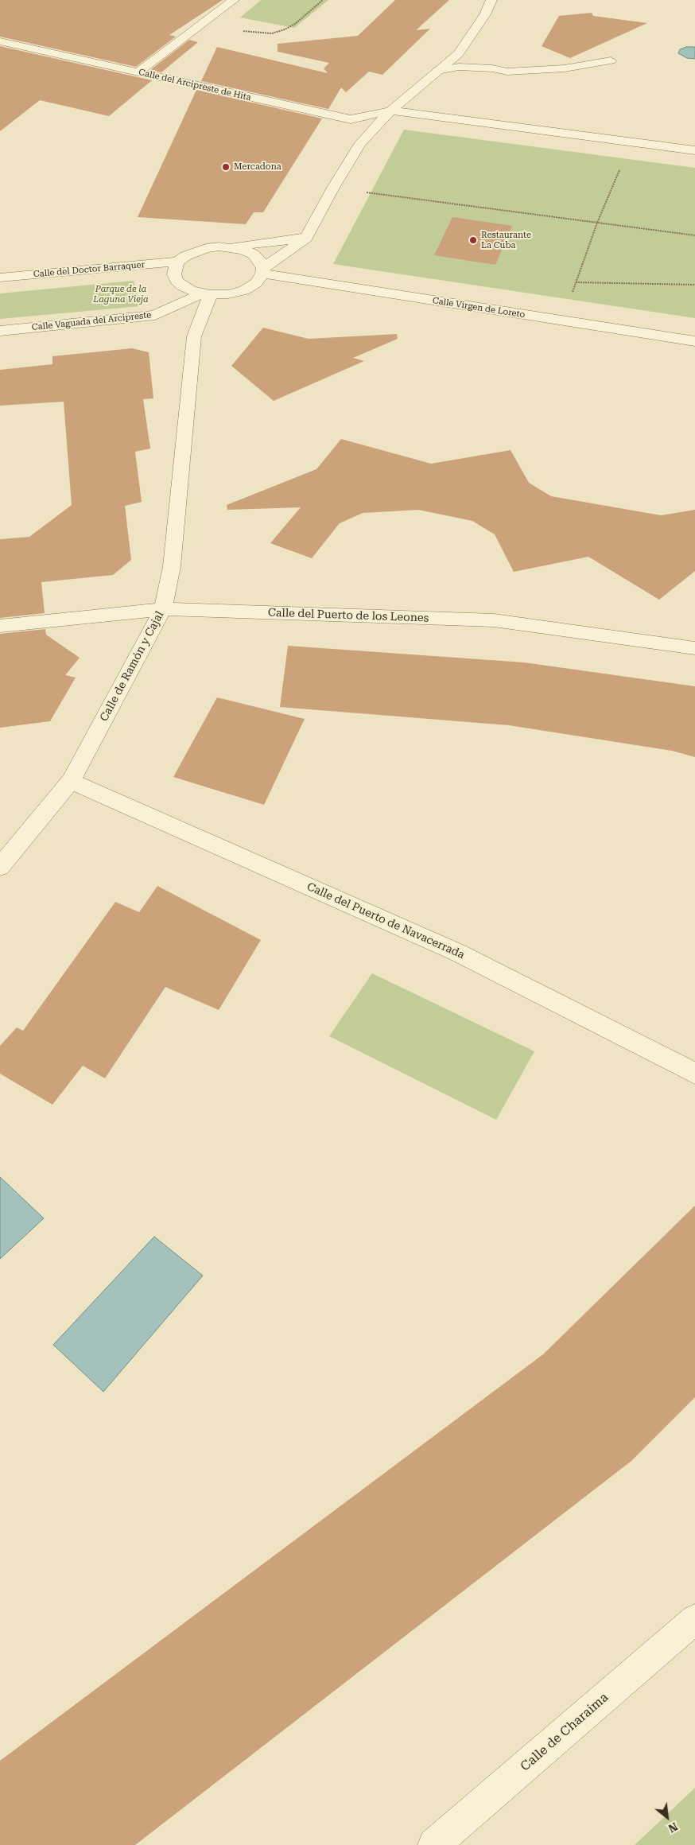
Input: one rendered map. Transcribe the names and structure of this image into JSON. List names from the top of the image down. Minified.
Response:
{"streets":{"street":["Calle del Arcipreste de Hita","Calle del Doctor Barraquer","Calle Virgen de Loreto","Calle Vaguada del Arcipreste","Calle del Puerto de los Leones","Calle de Ramón y Cajal","Calle del Puerto de Navacerrada","Calle de Charaima"]},"crossings":[["Calle Vaguada del Arcipreste","Calle de Ramón y Cajal"],["Calle del Puerto de los Leones","Calle de Ramón y Cajal"],["Calle de Ramón y Cajal","Calle del Puerto de Navacerrada"]],"parks":["Parque de la Laguna Vieja"],"places":["Mercadona","Restaurante La Cuba"],"north":"bottom right"}
